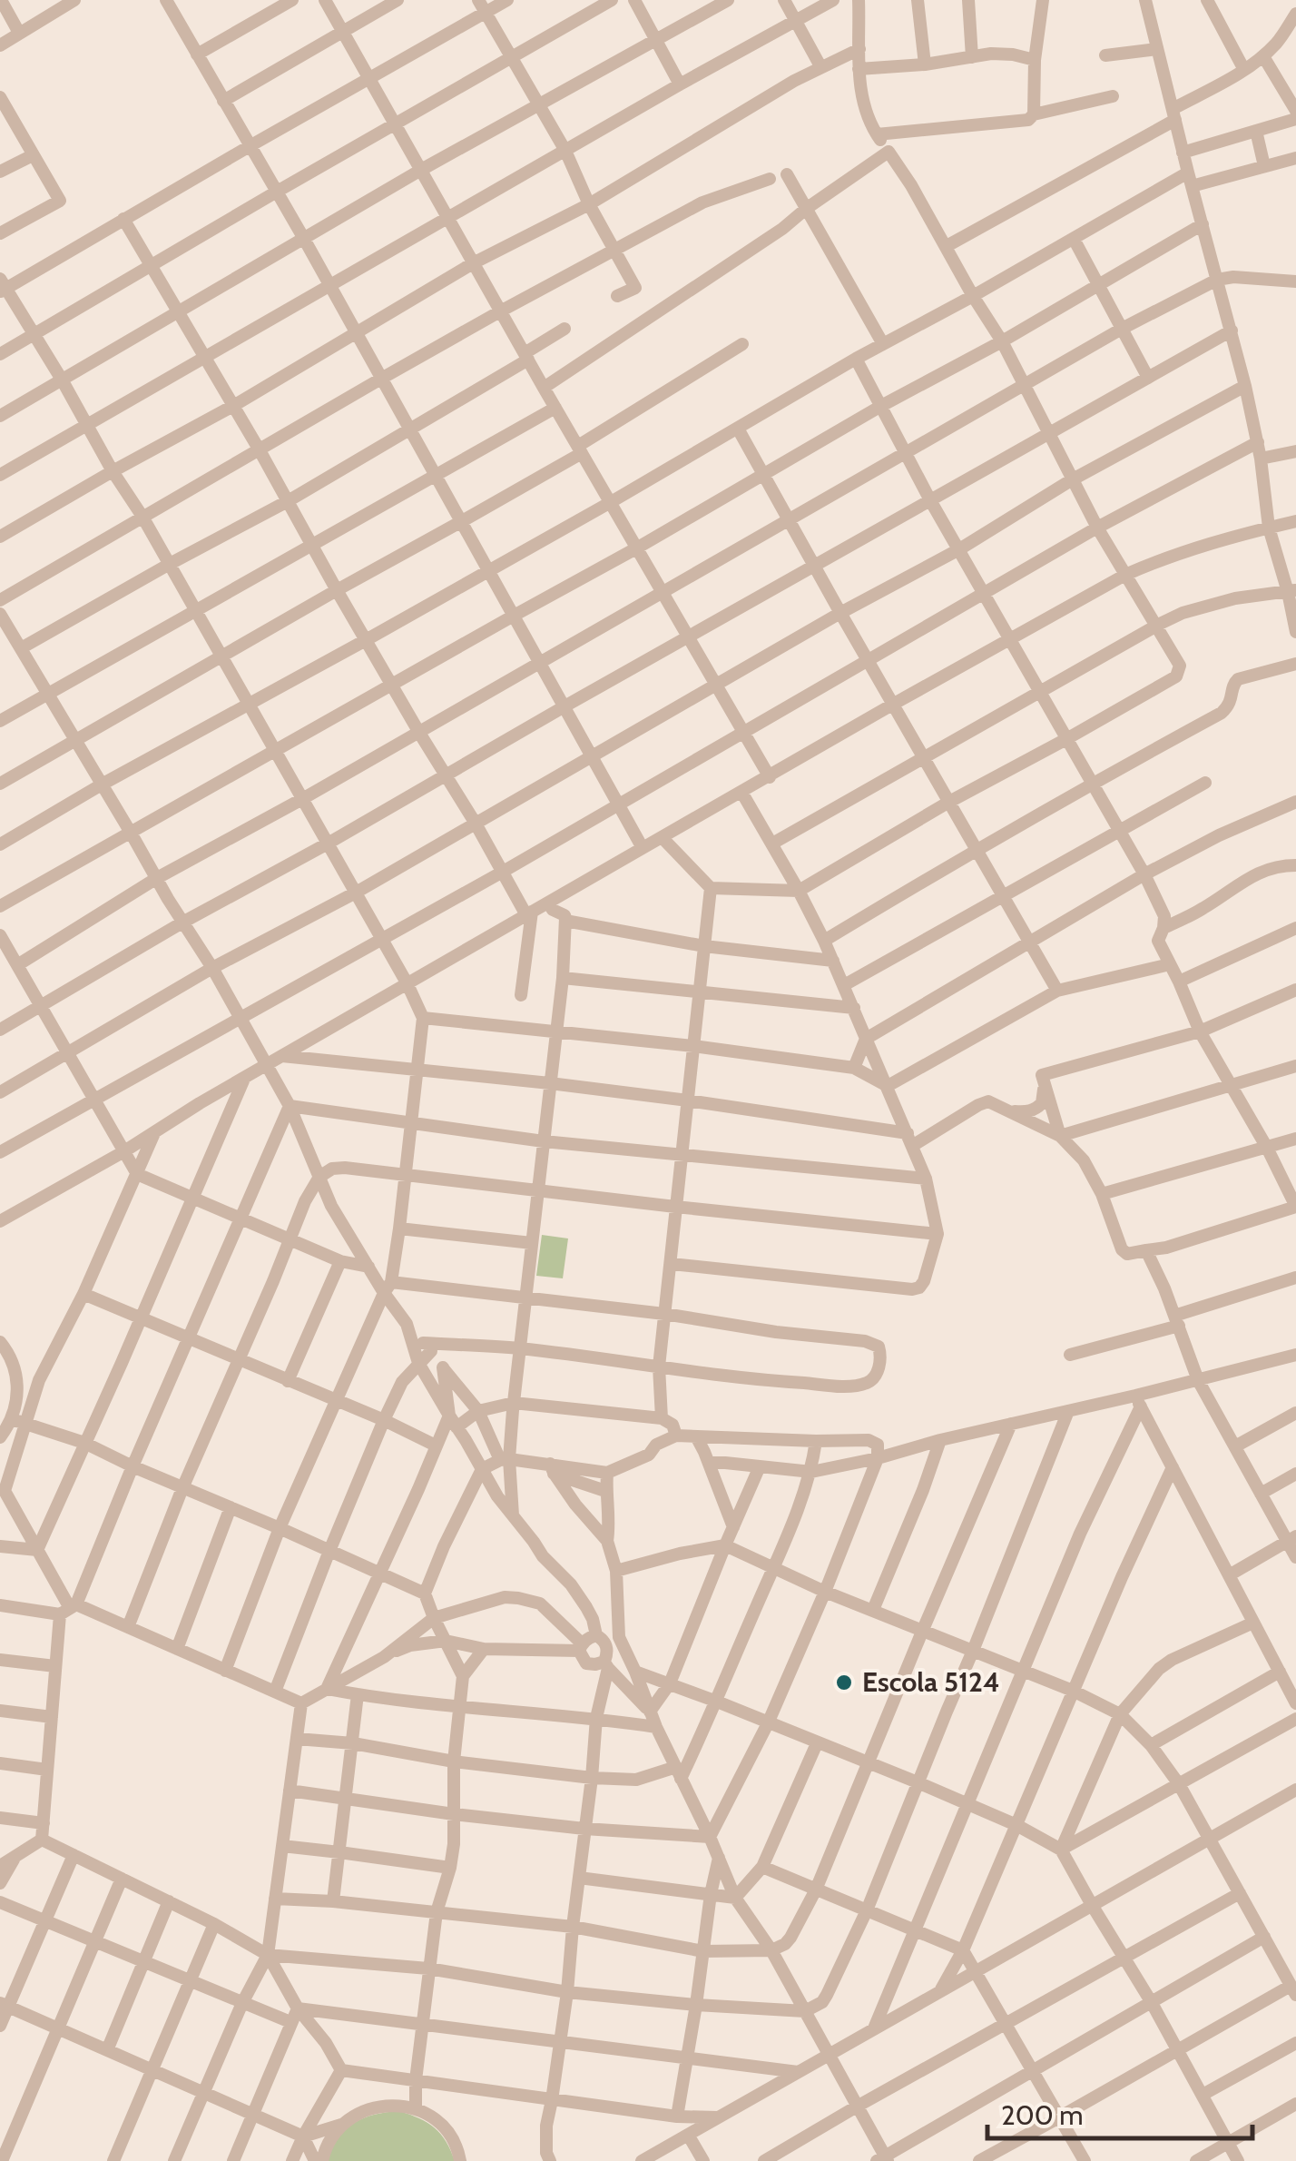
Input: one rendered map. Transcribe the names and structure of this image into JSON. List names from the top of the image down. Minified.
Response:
{"places":["Escola 5124"],"scale_bar":"200 m"}
